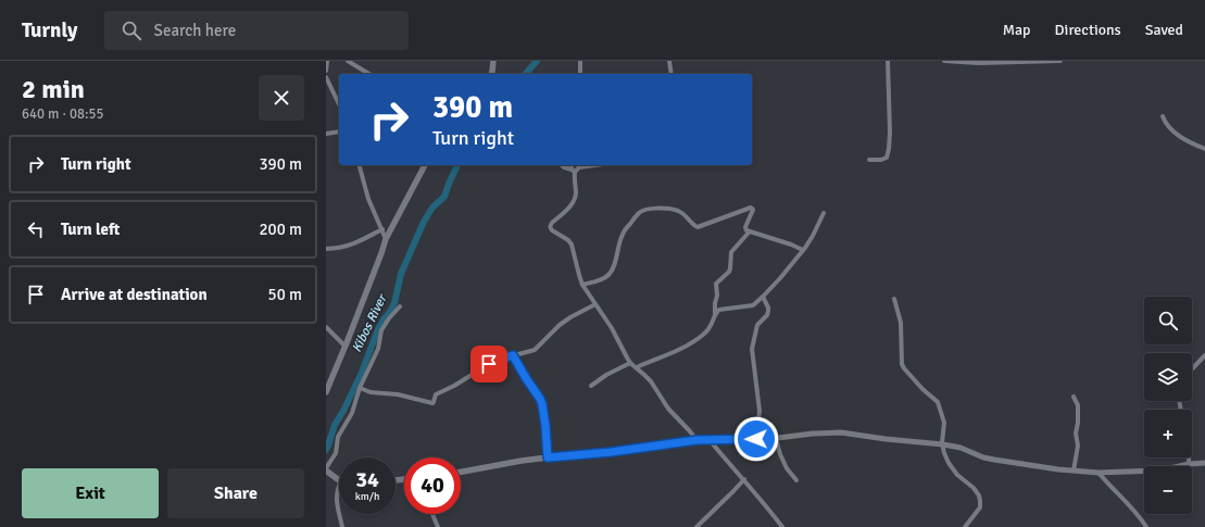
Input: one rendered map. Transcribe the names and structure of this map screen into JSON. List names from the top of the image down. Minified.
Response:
{"water":["Kibos River"],"page":{"header":"Turnly","search":"Search here","nav":["Map","Directions","Saved"],"heading":["2 min","640 m · 08:55"],"turn":["390 m","Turn right"],"list":[{"name":"Turn right","value":"390 m"},{"name":"Turn left","value":"200 m"},{"name":"Arrive at destination","value":"50 m"}],"map_buttons":["+","−"],"speed":"34 km/h","limit":"40","buttons":["Exit","Share"]}}
